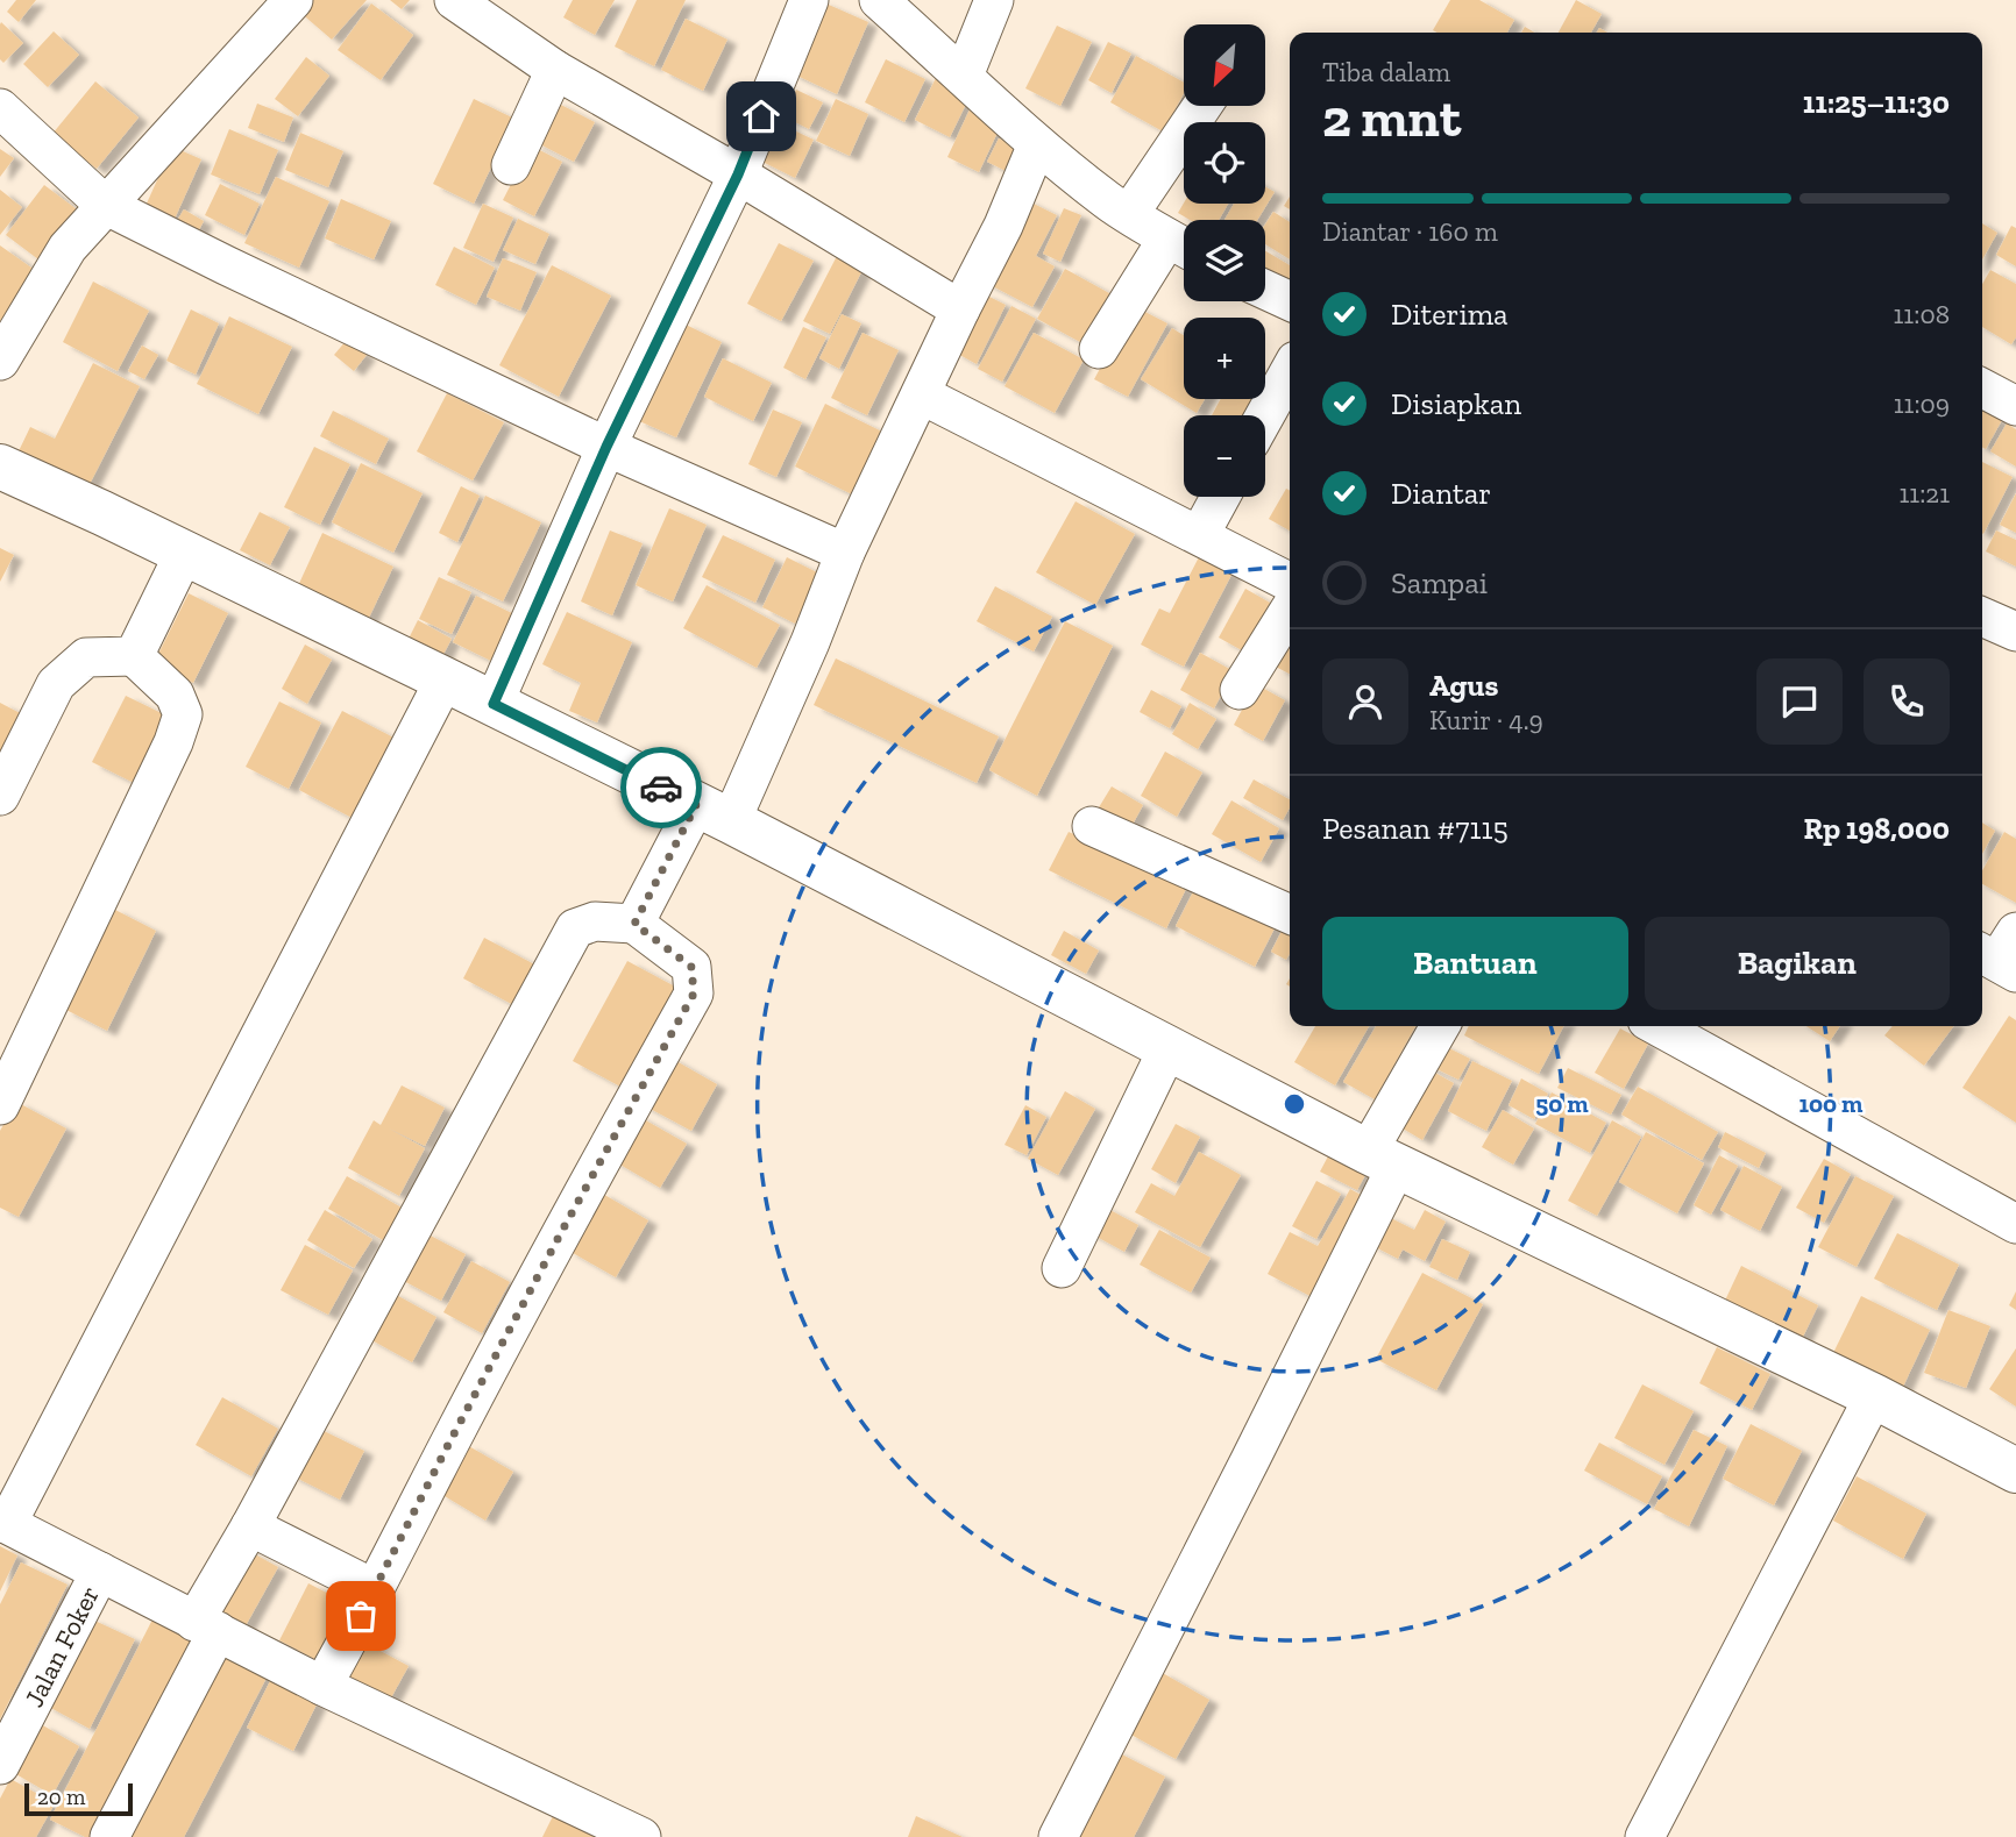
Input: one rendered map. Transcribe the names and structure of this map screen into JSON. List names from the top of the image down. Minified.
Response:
{"streets":{"street":["Jalan Foker"]},"scale_bar":"20 m","north":"bottom left","page":{"map_buttons":["+","−"],"heading":["2 mnt","Tiba dalam","11:25–11:30"],"panel":["Agus","Kurir · 4.9","Pesanan #7115","Rp 198,000"],"bar":"Diantar · 160 m","list":[["Diterima","11:08"],["Disiapkan","11:09"],["Diantar","11:21"],"Sampai"],"buttons":["Bantuan","Bagikan"],"scale":"20 m"},"rings":["50 m","100 m"]}
